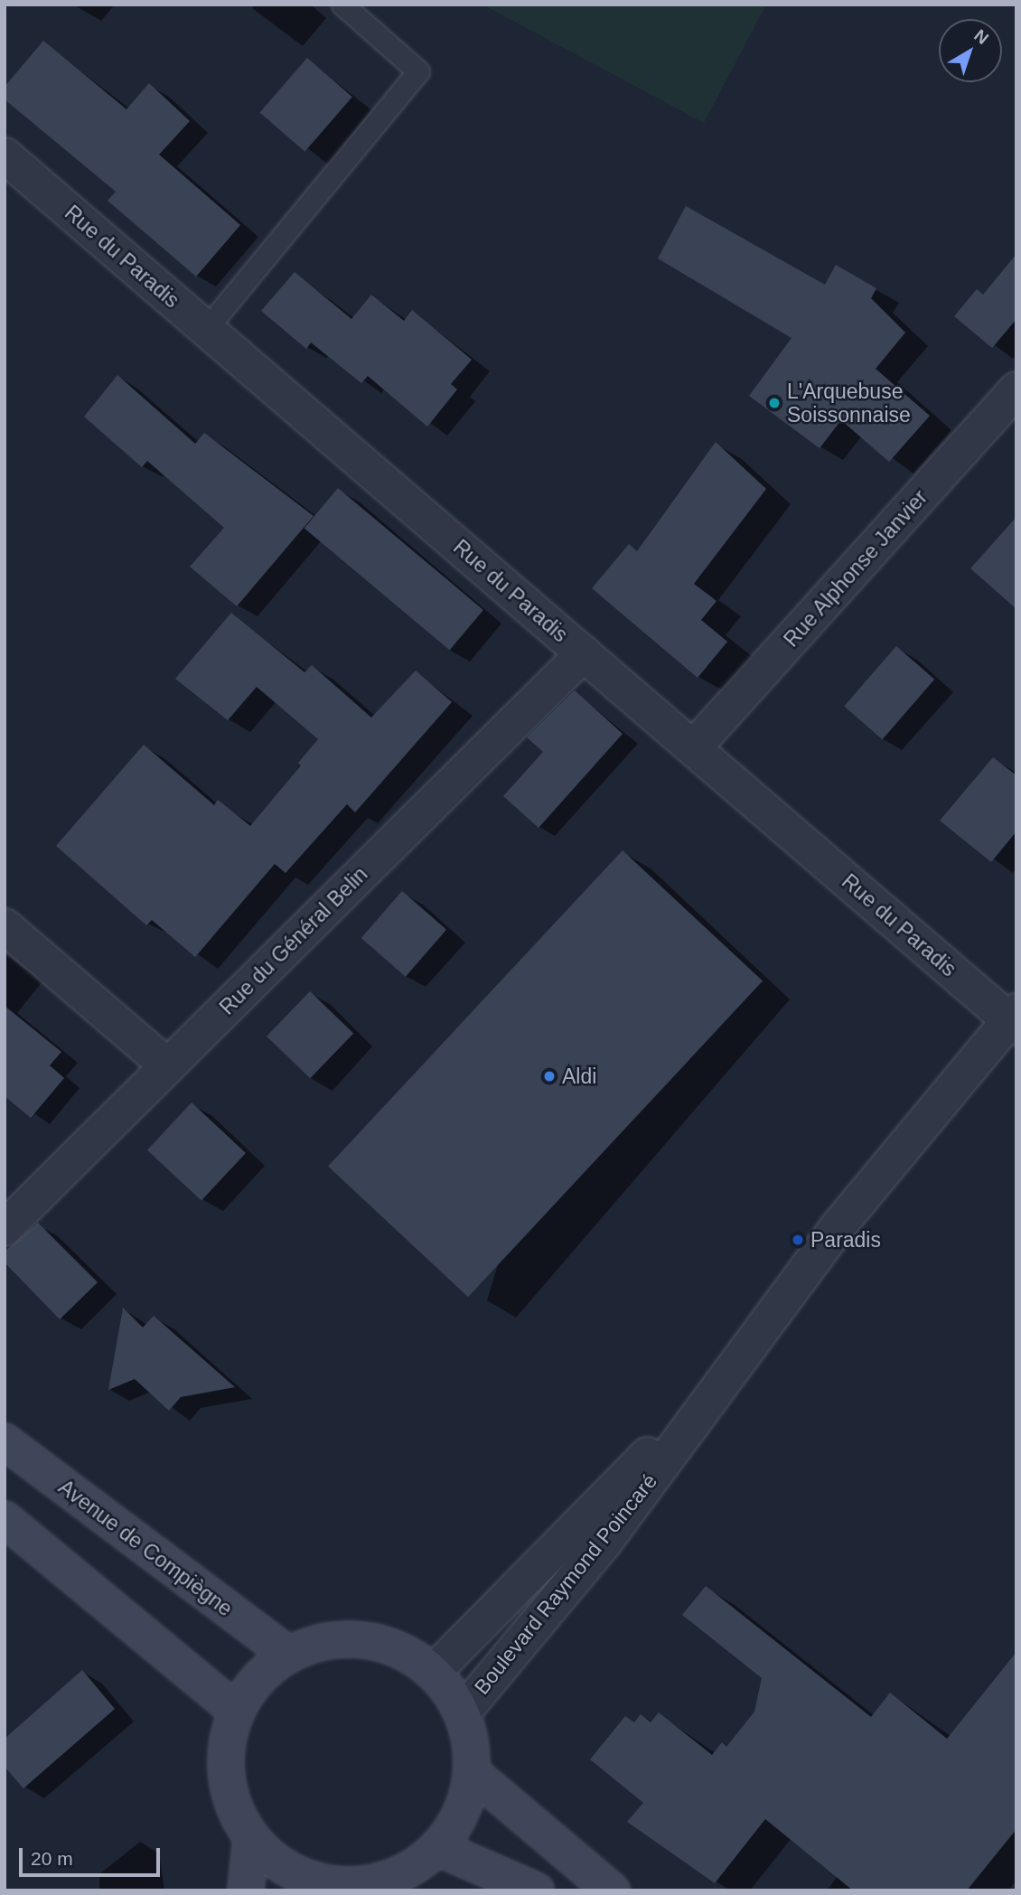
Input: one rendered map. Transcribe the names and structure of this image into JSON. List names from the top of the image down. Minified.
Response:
{"streets":{"main road":["Avenue de Compiègne"],"street":["Rue du Paradis","Rue Alphonse Janvier","Rue du Général Belin","Boulevard Raymond Poincaré"]},"crossings":[["Rue du Paradis","Rue Alphonse Janvier"],["Rue du Paradis","Rue du Général Belin"],["Rue du Paradis","Boulevard Raymond Poincaré"]],"places":["L'Arquebuse Soissonnaise","Aldi","Paradis"],"scale_bar":"20 m","north":"top right"}
